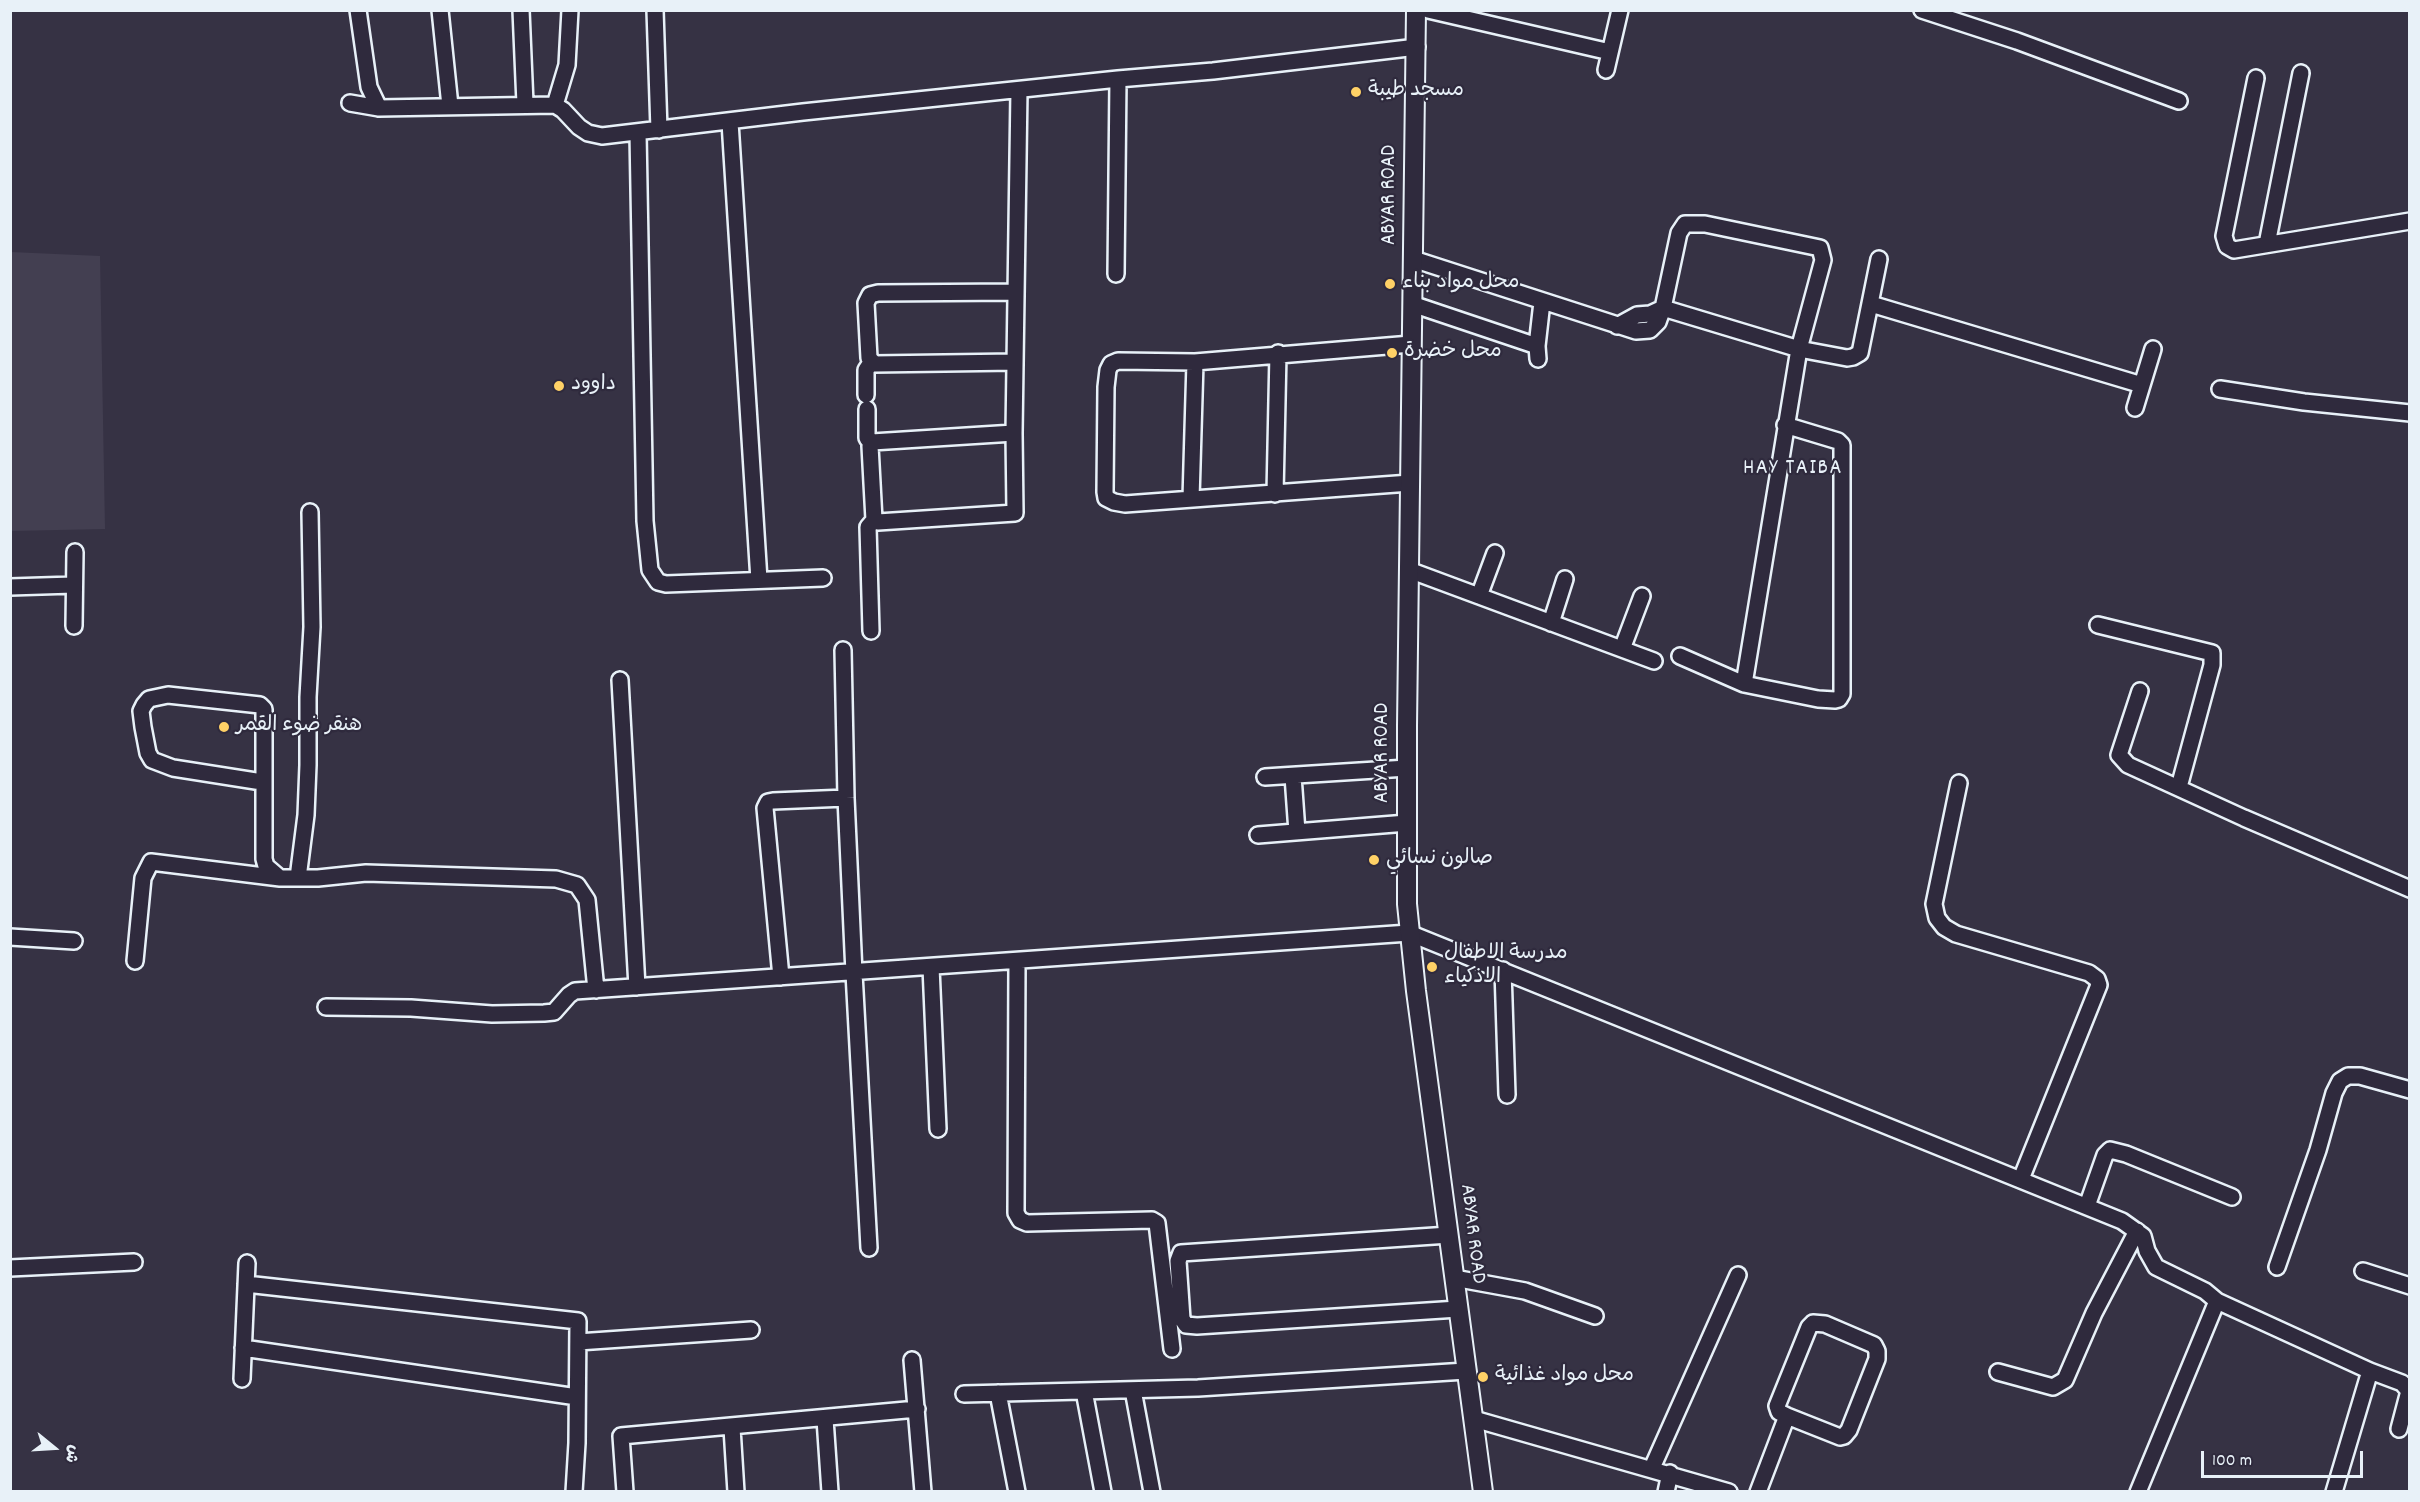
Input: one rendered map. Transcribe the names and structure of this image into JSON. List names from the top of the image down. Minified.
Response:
{"streets":{"main road":["ABYAR ROAD"]},"districts":["HAY TAIBA"],"places":["مسجد طيبة","محل مواد بناء","محل خضرة","داوود","هنقر ضوء القمر","صالون نسائي","مدرسة الاطفال الاذكياء","محل مواد غذائية"],"scale_bar":"100 m","north":"right"}
